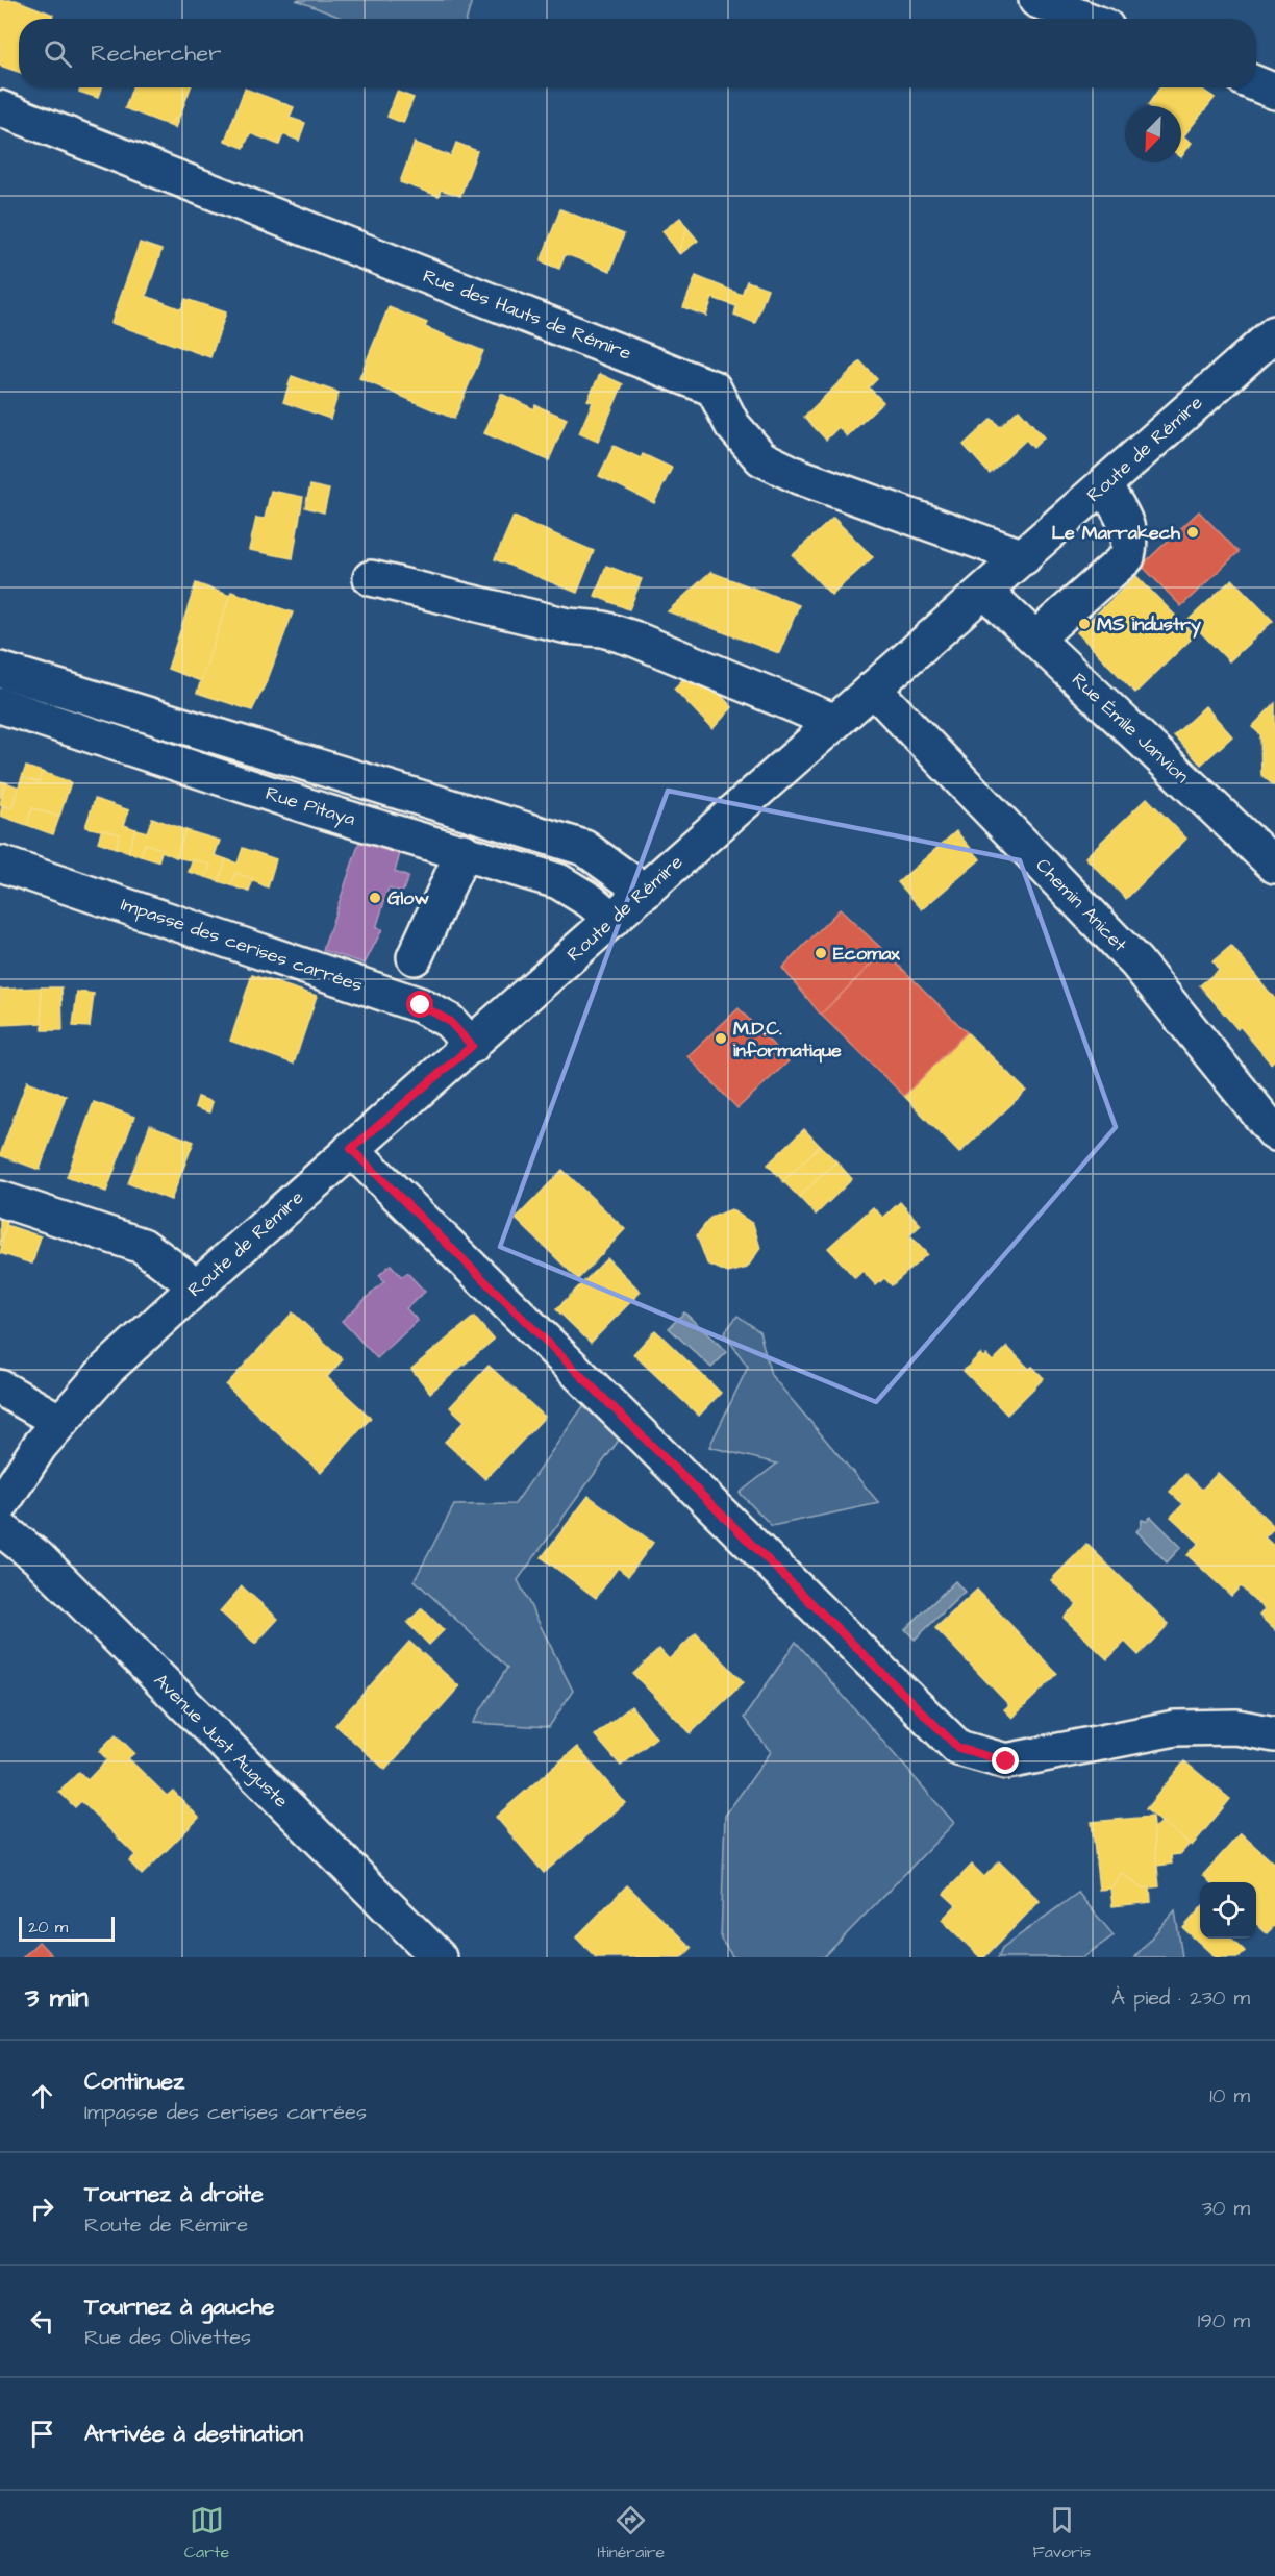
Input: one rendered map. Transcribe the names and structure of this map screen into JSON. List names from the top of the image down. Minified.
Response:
{"streets":{"street":["Rue des Hauts de Rémire","Route de Rémire","Rue Émile Janvion","Rue Pitaya","Chemin Anicet","Impasse des cerises carrées","Avenue Just Auguste"]},"crossings":[["Rue des Hauts de Rémire","Route de Rémire"],["Route de Rémire","Rue Émile Janvion"],["Route de Rémire","Rue Pitaya"],["Route de Rémire","Chemin Anicet"],["Route de Rémire","Impasse des cerises carrées"]],"places":["Le Marrakech","MS industry","Glow","Ecomax","M.D.C. informatique"],"scale_bar":"20 m","north":"bottom left","page":{"search":"Rechercher","scale":"20 m","heading":["3 min","À pied · 230 m"],"list":[["Continuez","Impasse des cerises carrées","10 m"],["Tournez à droite","Route de Rémire","30 m"],["Tournez à gauche","Rue des Olivettes","190 m"],"Arrivée à destination"],"nav":["Carte","Itinéraire","Favoris"]}}
